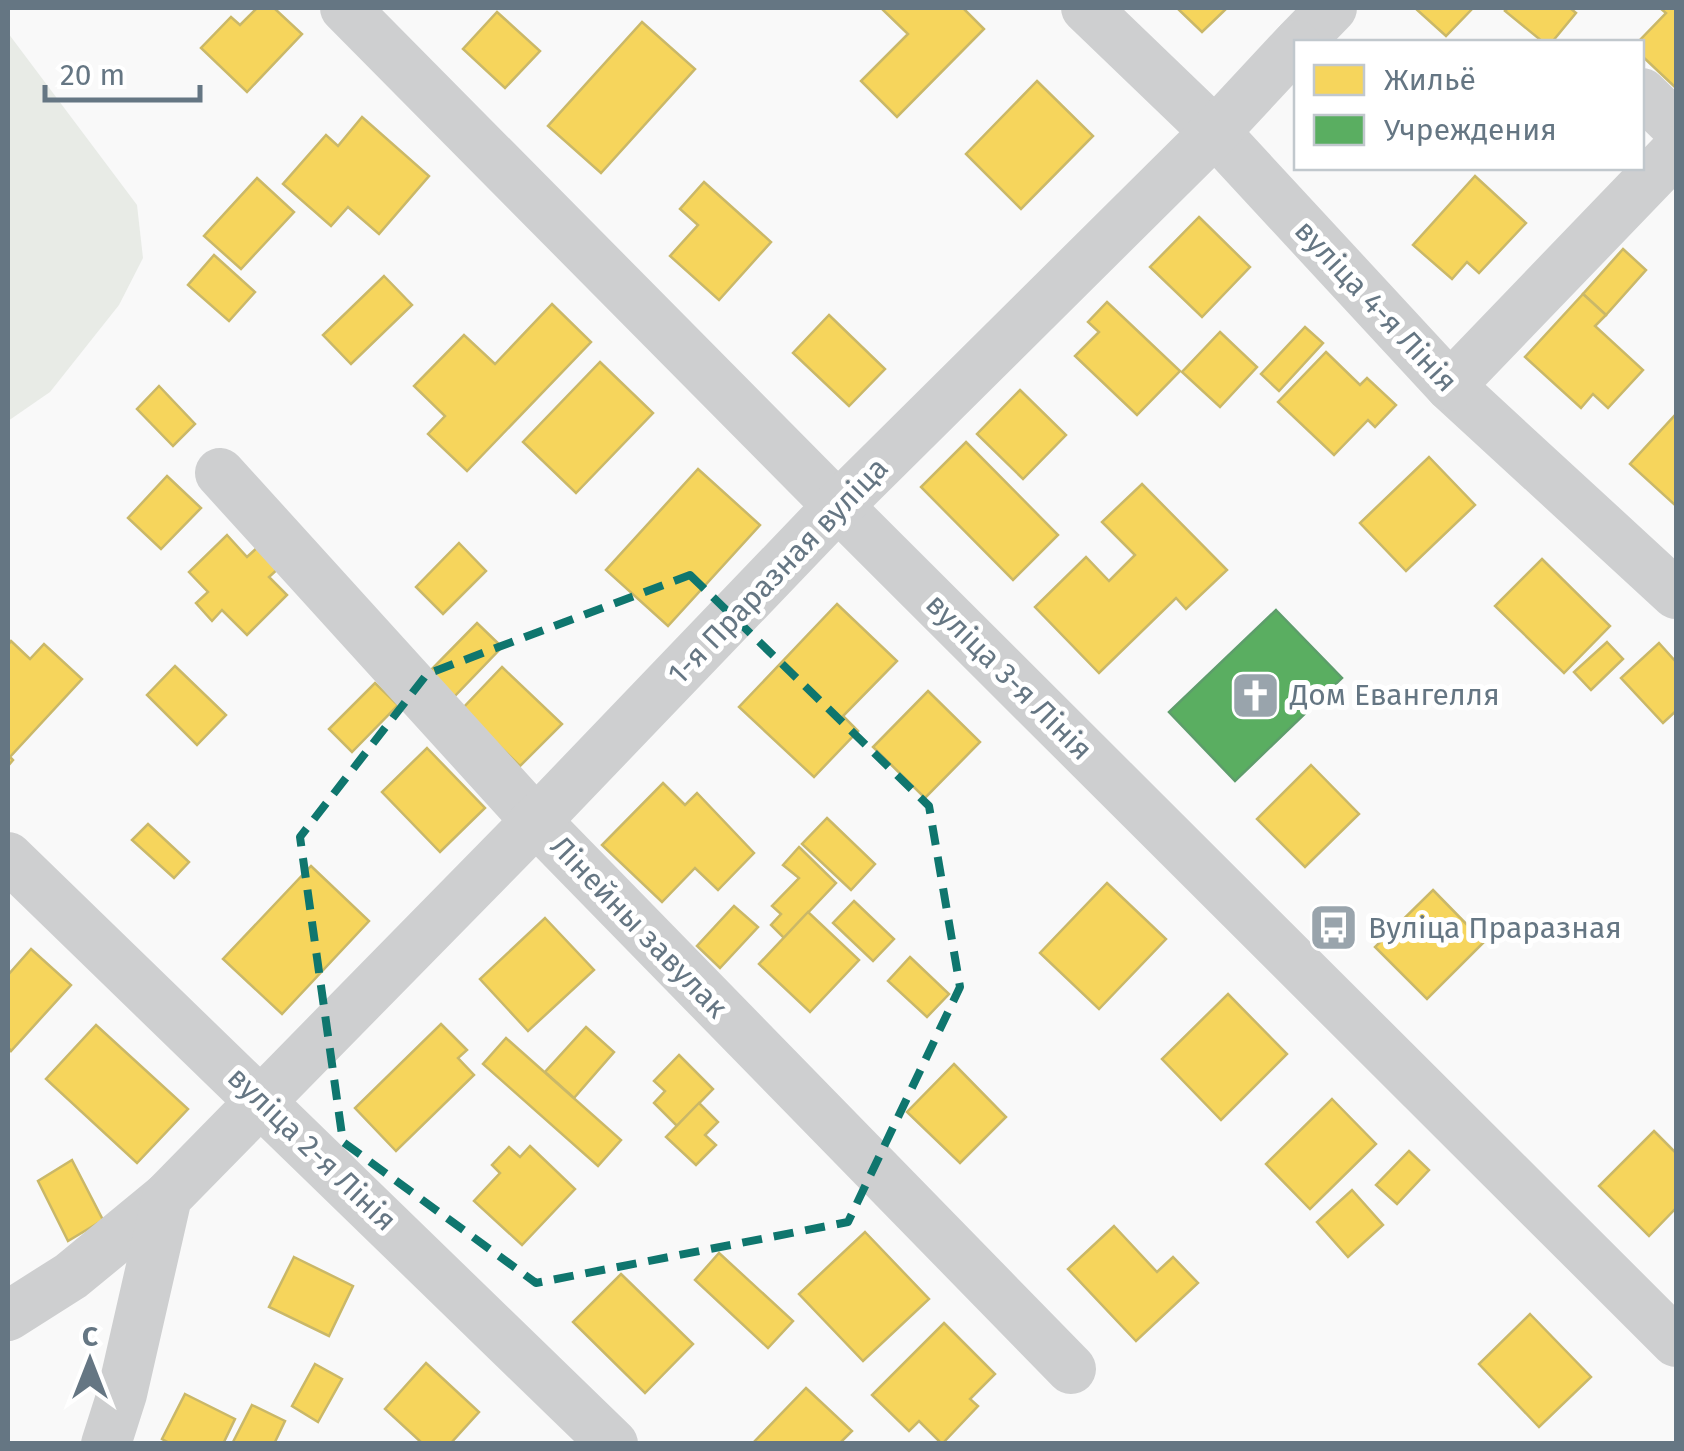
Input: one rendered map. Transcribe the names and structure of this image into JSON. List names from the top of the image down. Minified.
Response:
{"streets":{"street":["вуліца 4-я Лінія","1-я Праразная вуліца","вуліца 3-я Лінія","Лінейны завулак","вуліца 2-я Лінія"]},"crossings":[["вуліца 4-я Лінія","1-я Праразная вуліца"],["1-я Праразная вуліца","вуліца 3-я Лінія"],["1-я Праразная вуліца","Лінейны завулак"],["1-я Праразная вуліца","вуліца 2-я Лінія"]],"places":{"church":["Дом Евангелля"],"bus stop":["Вуліца Праразная"]},"legend":["Жильё","Учреждения"],"scale_bar":"20 m","north":"top"}
